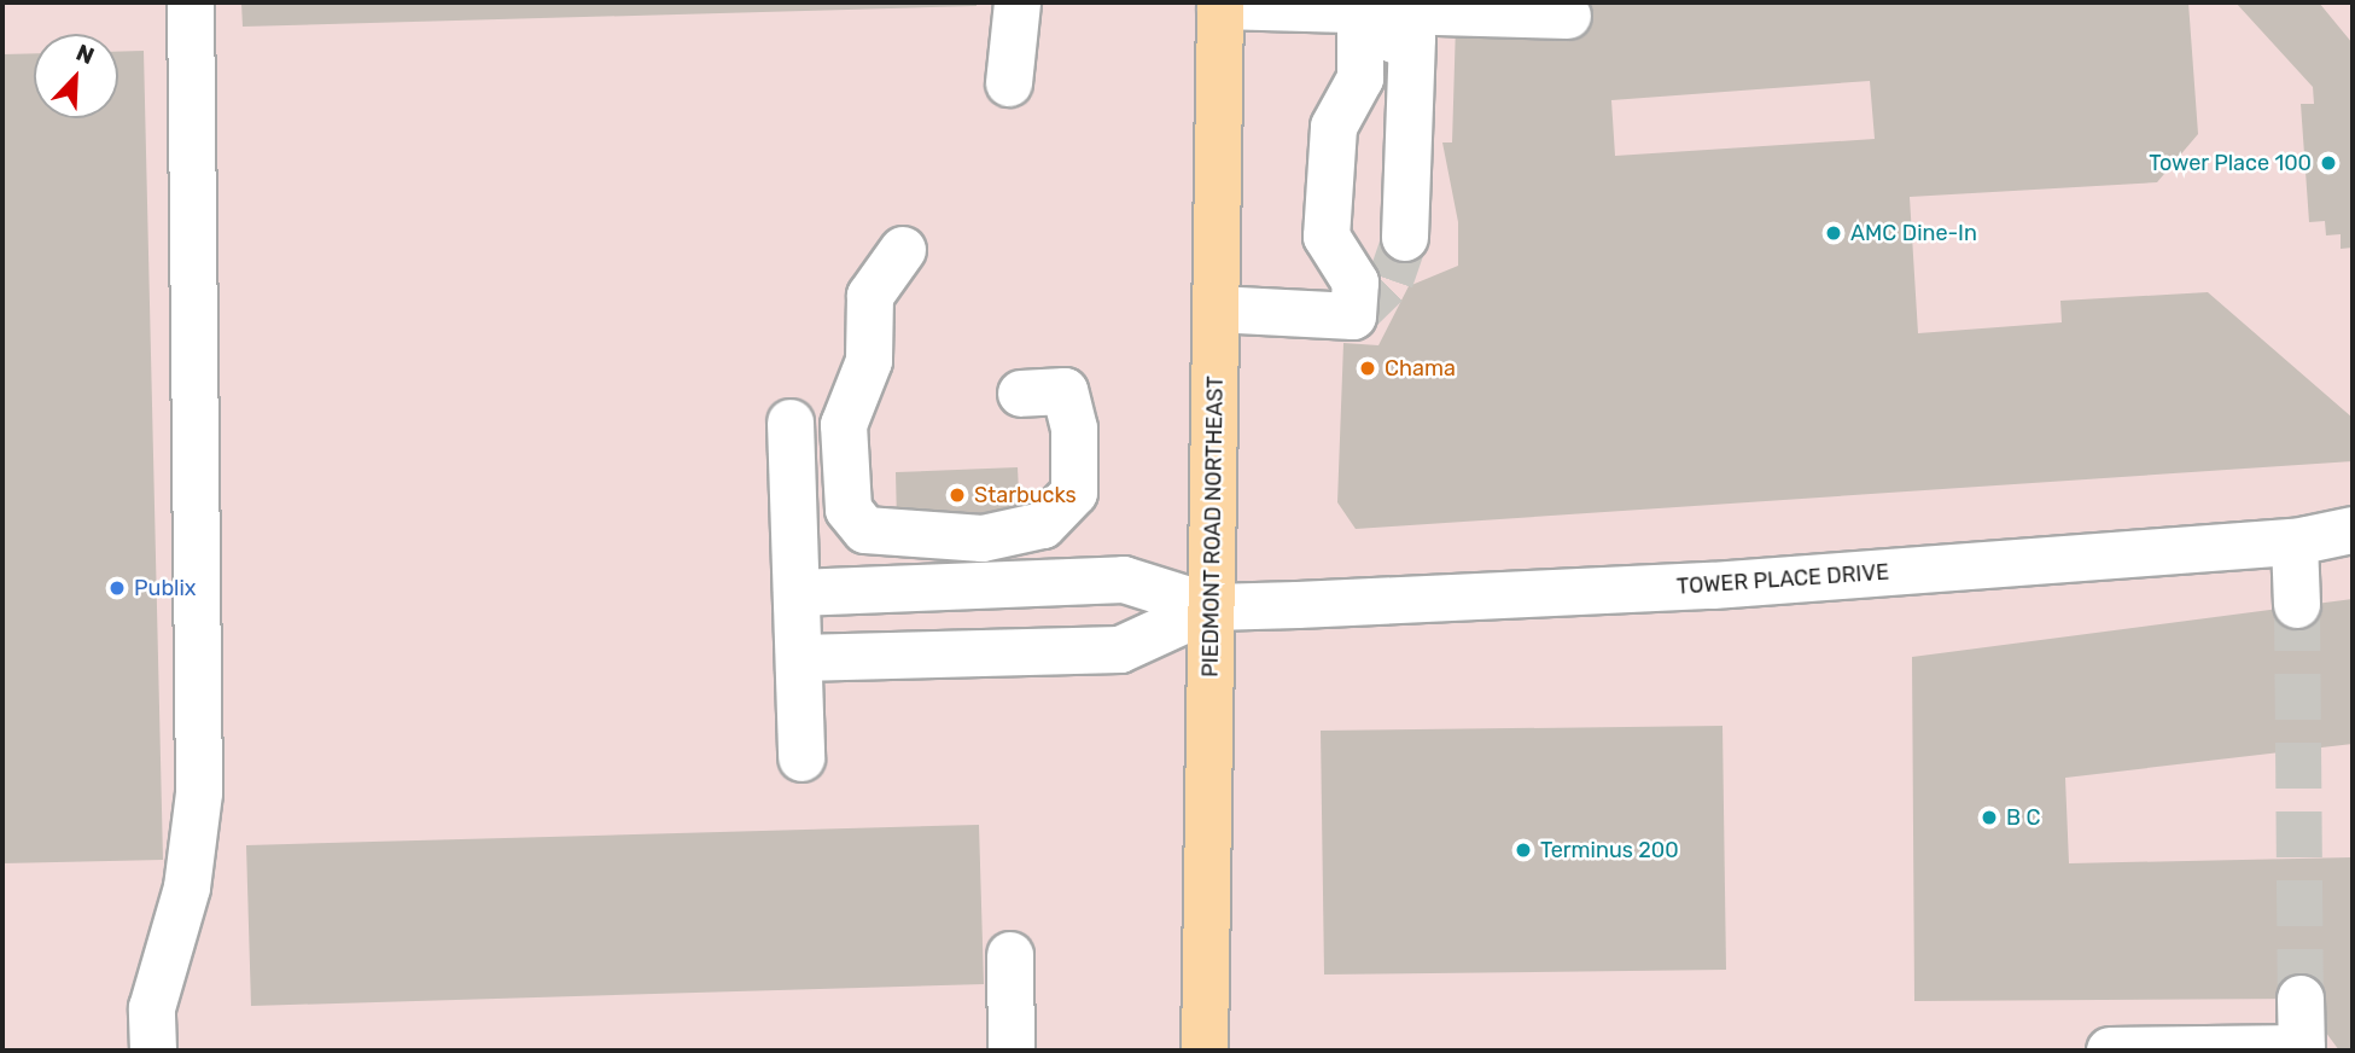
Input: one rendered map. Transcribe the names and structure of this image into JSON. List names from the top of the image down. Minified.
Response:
{"streets":{"main road":["PIEDMONT ROAD NORTHEAST"],"street":["TOWER PLACE DRIVE"]},"crossings":[["PIEDMONT ROAD NORTHEAST","TOWER PLACE DRIVE"]],"places":["Tower Place 100","AMC Dine-In","Chama","Starbucks","Publix","B C","Terminus 200"],"north":"top right"}
